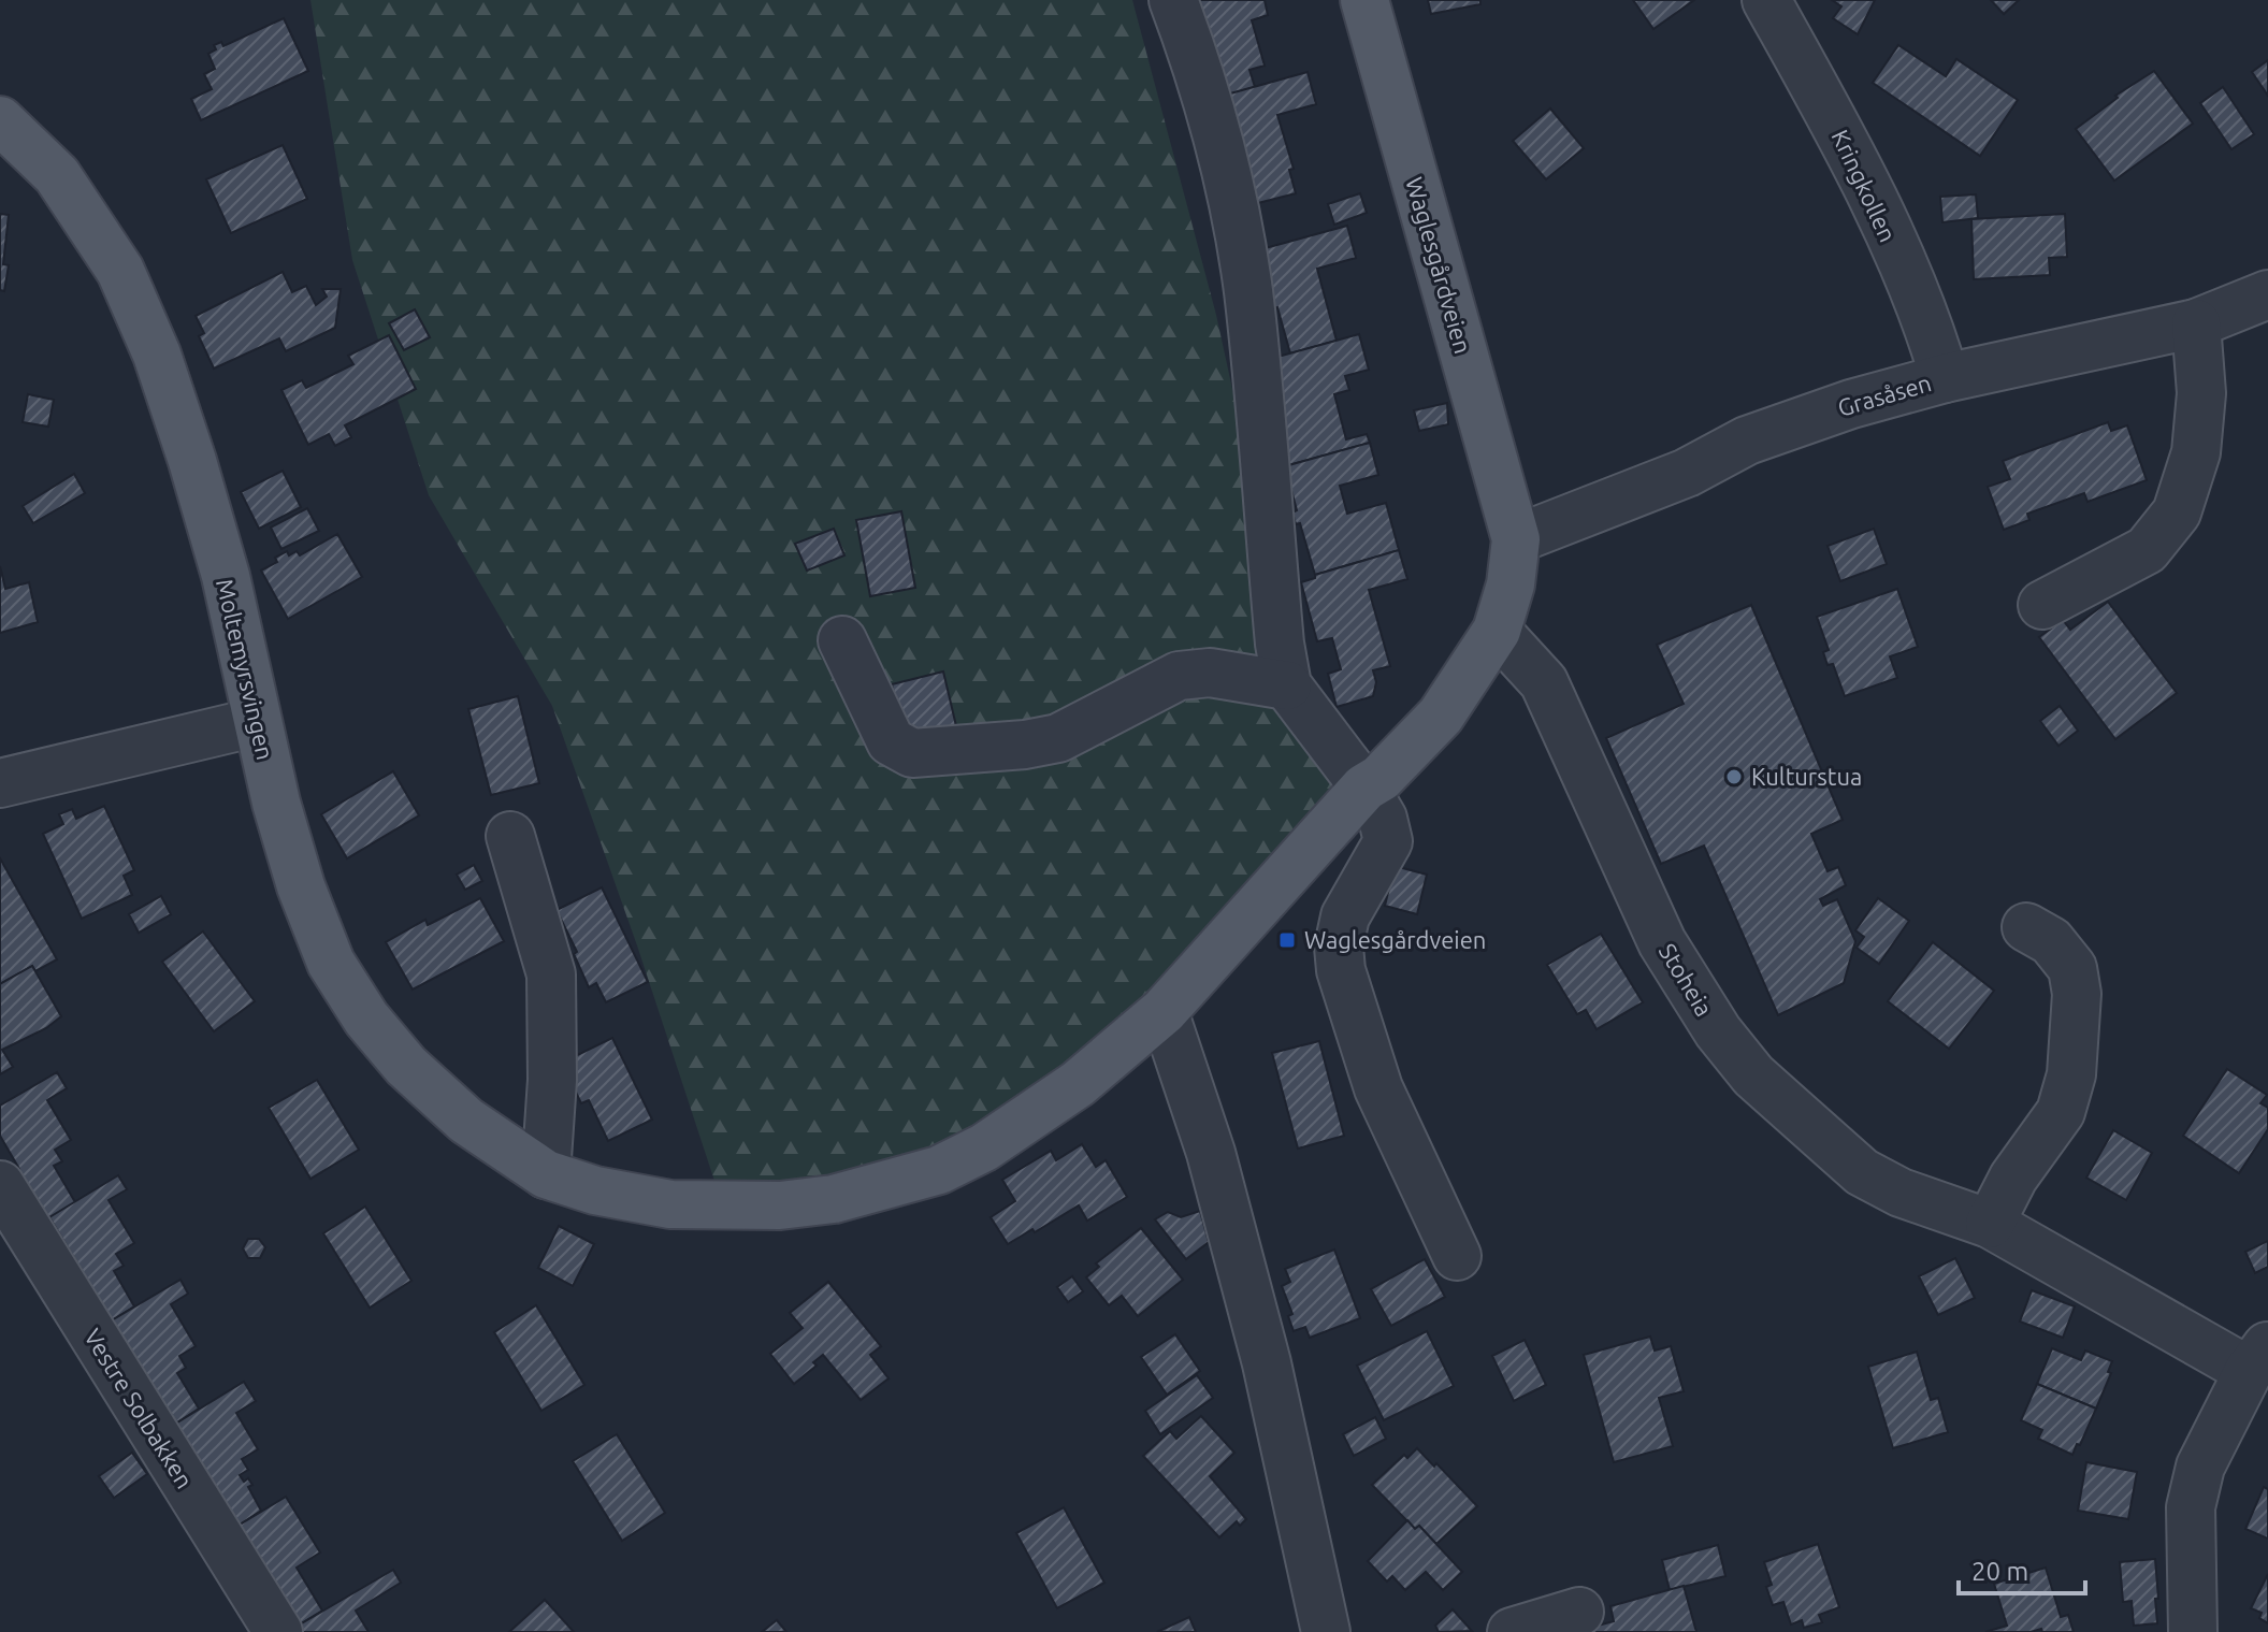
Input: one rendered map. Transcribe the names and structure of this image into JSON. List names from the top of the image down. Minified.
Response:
{"streets":{"main road":["Waglesgårdveien","Moltemyrsvingen"],"street":["Kringkollen","Grasåsen","Stoheia","Vestre Solbakken"]},"crossings":[["Kringkollen","Grasåsen"],["Waglesgårdveien","Grasåsen"],["Waglesgårdveien","Moltemyrsvingen"],["Waglesgårdveien","Stoheia"]],"places":{"other":["Kulturstua"],"transit":["Waglesgårdveien"]},"scale_bar":"20 m"}
